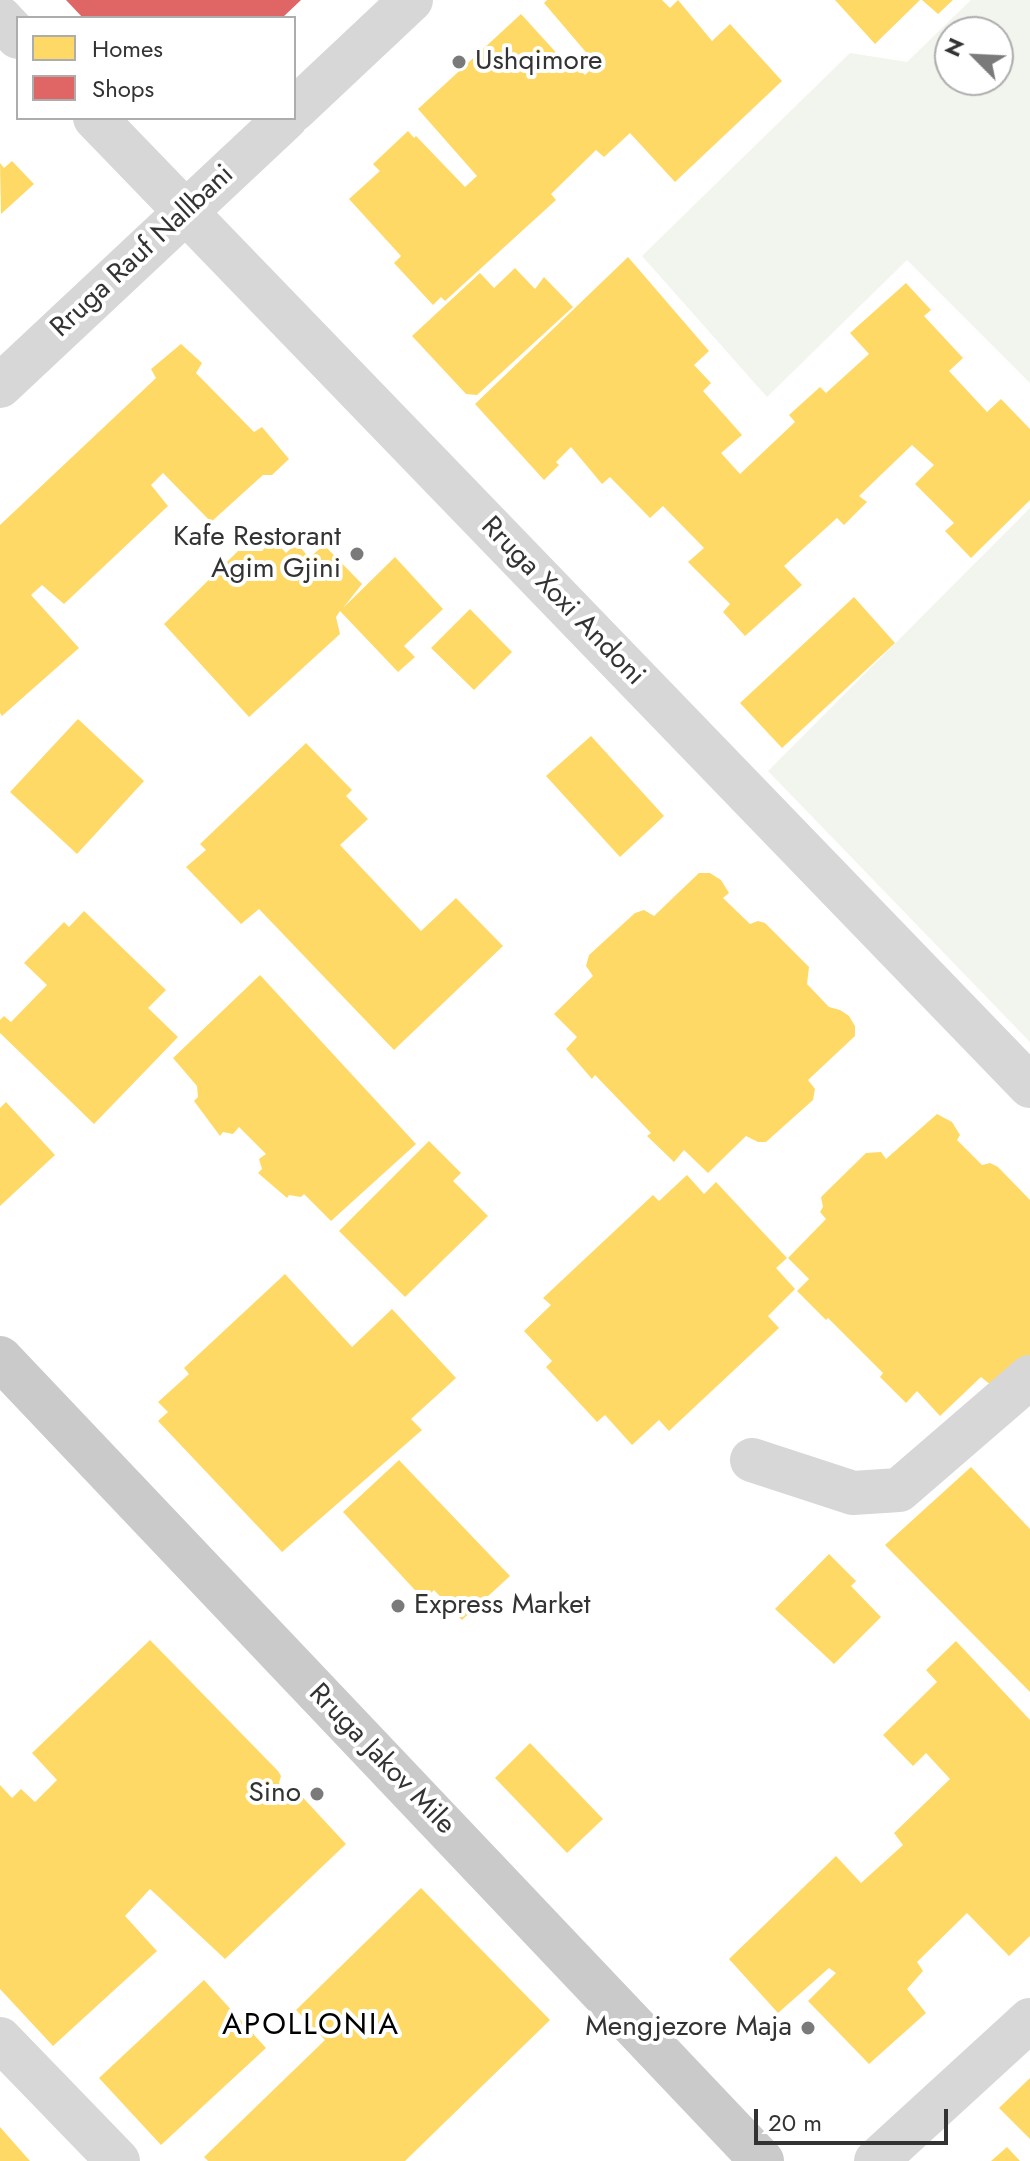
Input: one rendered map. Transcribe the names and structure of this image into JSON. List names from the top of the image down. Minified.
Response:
{"streets":{"main road":["Rruga Jakov Mile"],"street":["Rruga Rauf Nallbani","Rruga Xoxi Andoni"]},"crossings":[["Rruga Rauf Nallbani","Rruga Xoxi Andoni"]],"districts":["APOLLONIA"],"places":["Ushqimore","Kafe Restorant Agim Gjini","Express Market","Sino","Mengjezore Maja"],"legend":["Homes","Shops"],"scale_bar":"20 m","north":"top left"}
